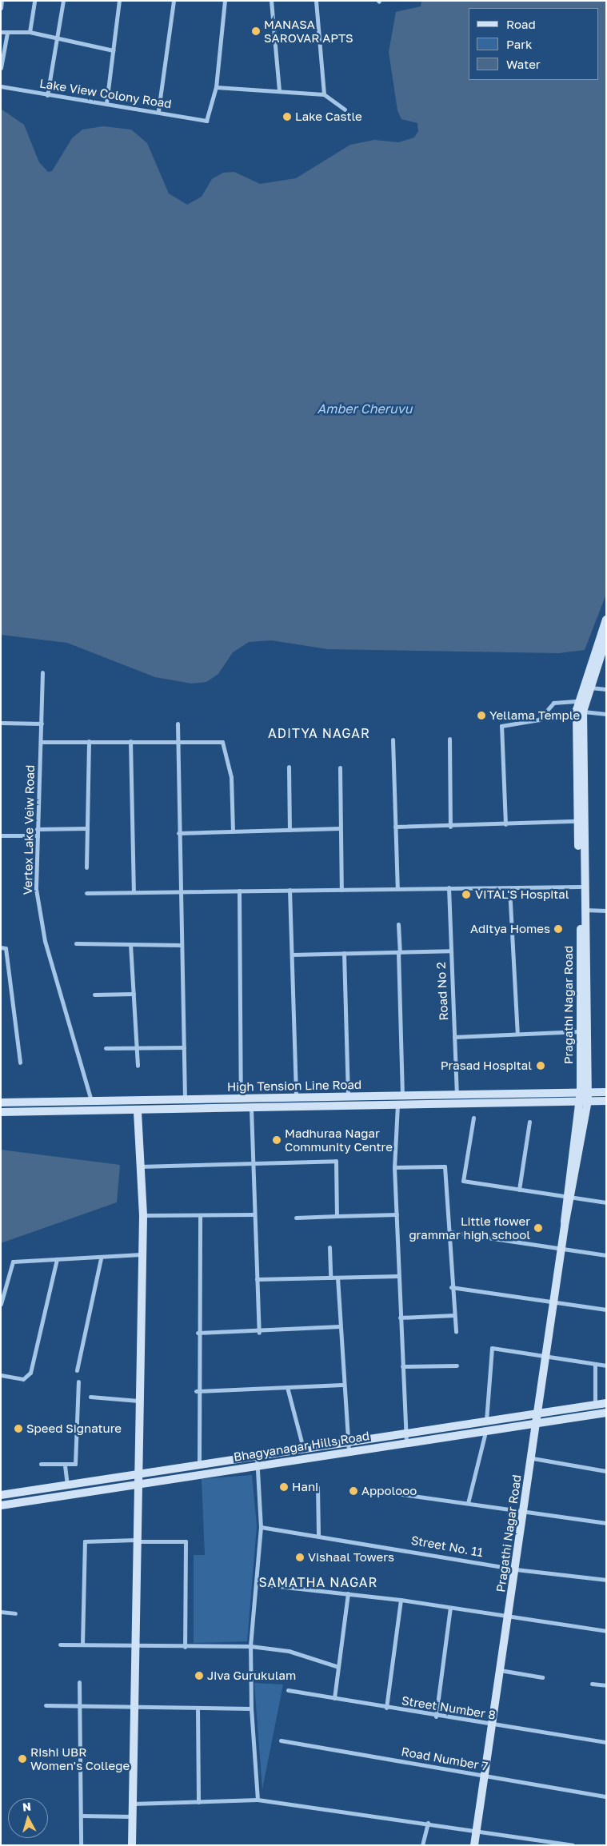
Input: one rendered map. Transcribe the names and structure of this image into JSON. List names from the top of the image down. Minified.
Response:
{"streets":{"main road":["Pragathi Nagar Road","High Tension Line Road","Bhagyanagar Hills Road"],"street":["Lake View Colony Road","Vertex Lake Veiw Road","Road No 2","Street No. 11","Street Number 8","Road Number 7"]},"crossings":[["Vertex Lake Veiw Road","High Tension Line Road"],["Road No 2","High Tension Line Road"],["Pragathi Nagar Road","High Tension Line Road"],["Pragathi Nagar Road","Bhagyanagar Hills Road"],["Pragathi Nagar Road","Street No. 11"],["Pragathi Nagar Road","Street Number 8"],["Pragathi Nagar Road","Road Number 7"]],"districts":["ADITYA NAGAR","SAMATHA NAGAR"],"water":["Amber Cheruvu"],"places":["MANASA SAROVAR APTS","Lake Castle","Yellama Temple","VITAL'S Hospital","Aditya Homes","Prasad Hospital","Madhuraa Nagar Community Centre","Little flower grammar high school","Speed Signature","Hani","Appolooo","Vishaal Towers","Jiva Gurukulam","Rishi UBR Women's College"],"legend":["Road","Park","Water"],"north":"top"}
